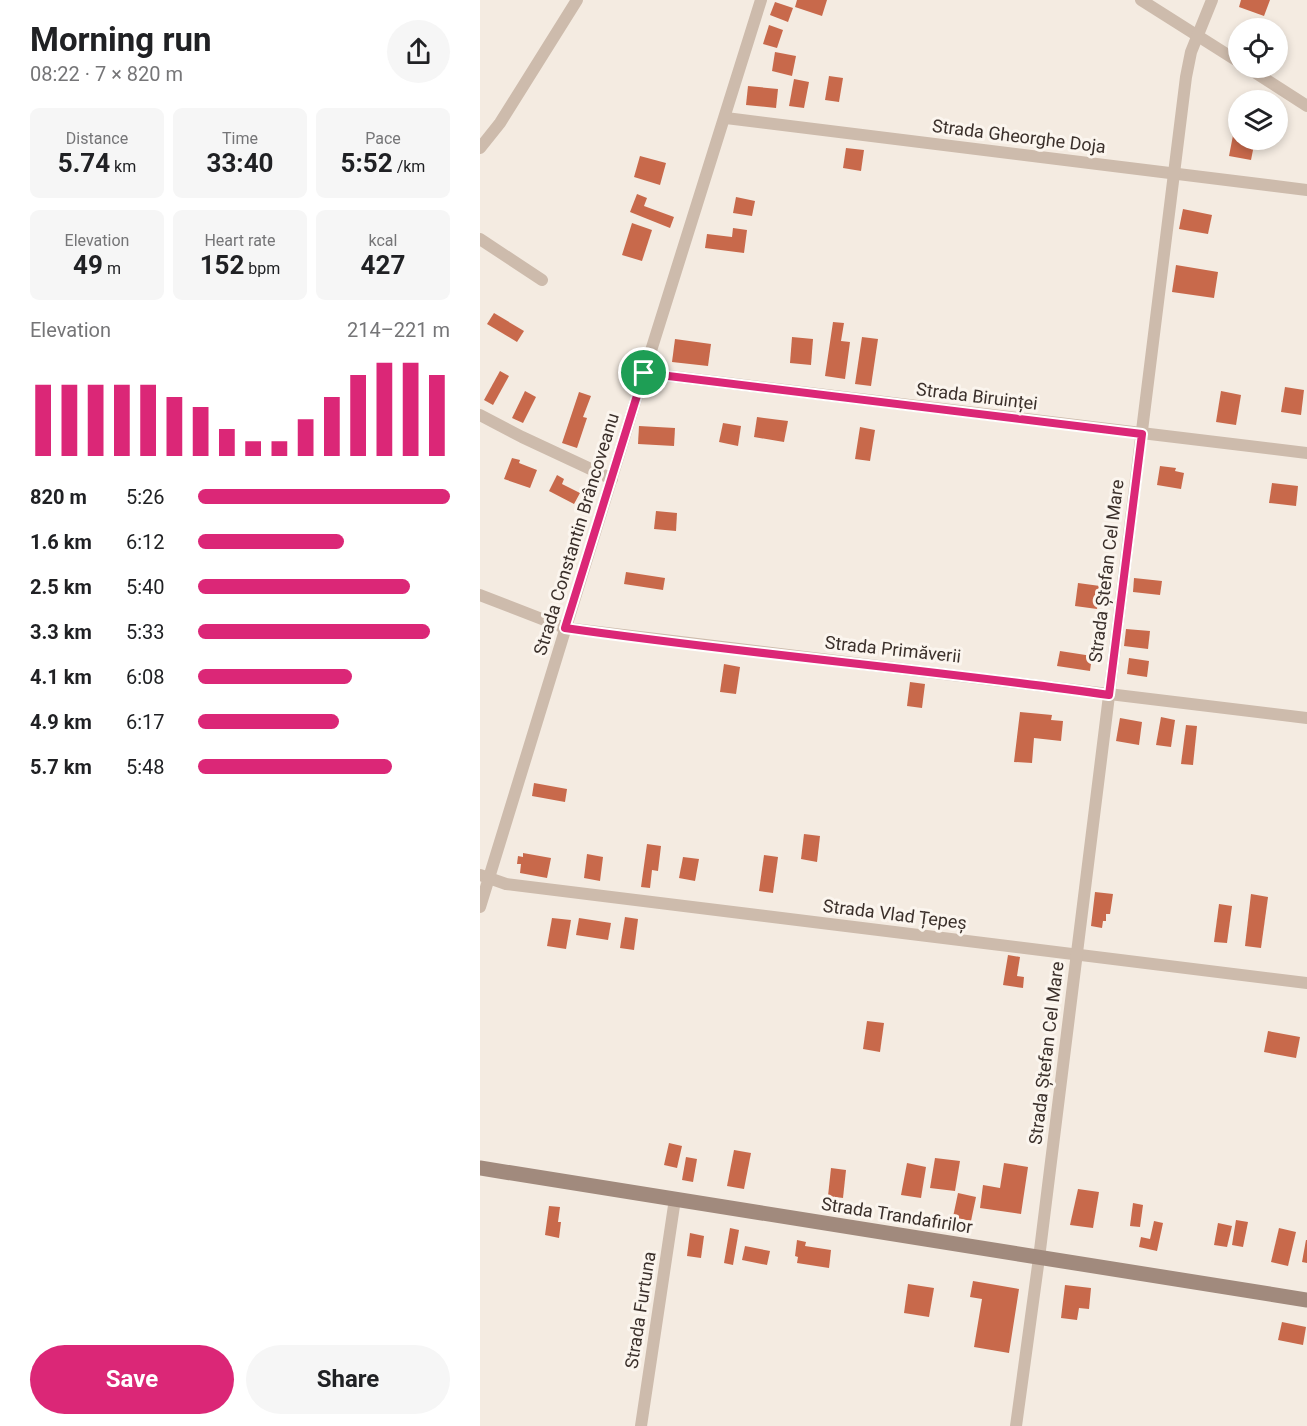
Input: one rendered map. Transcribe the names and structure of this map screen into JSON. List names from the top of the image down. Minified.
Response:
{"streets":{"main road":["Strada Trandafirilor"],"street":["Strada Gheorghe Doja","Strada Biruinței","Strada Constantin Brâncoveanu","Strada Ștefan Cel Mare","Strada Primăverii","Strada Vlad Țepeș","Strada Furtuna"]},"crossings":[["Strada Gheorghe Doja","Strada Constantin Brâncoveanu"],["Strada Gheorghe Doja","Strada Ștefan Cel Mare"],["Strada Biruinței","Strada Constantin Brâncoveanu"],["Strada Biruinței","Strada Ștefan Cel Mare"],["Strada Constantin Brâncoveanu","Strada Primăverii"],["Strada Constantin Brâncoveanu","Strada Vlad Țepeș"],["Strada Ștefan Cel Mare","Strada Primăverii"],["Strada Ștefan Cel Mare","Strada Vlad Țepeș"],["Strada Ștefan Cel Mare","Strada Trandafirilor"],["Strada Trandafirilor","Strada Furtuna"]],"page":{"heading":["Morning run","08:22 · 7 × 820 m"],"stats":[["Distance","5.74 km"],["Time","33:40"],["Pace","5:52 /km"],["Elevation","49 m"],["Heart rate","152 bpm"],["kcal","427"]],"chart":["Elevation","214–221 m"],"list":[{"name":"820 m","note":"5:26"},{"name":"1.6 km","note":"6:12"},{"name":"2.5 km","note":"5:40"},{"name":"3.3 km","note":"5:33"},{"name":"4.1 km","note":"6:08"},{"name":"4.9 km","note":"6:17"},{"name":"5.7 km","note":"5:48"}],"buttons":["Save","Share"]}}
